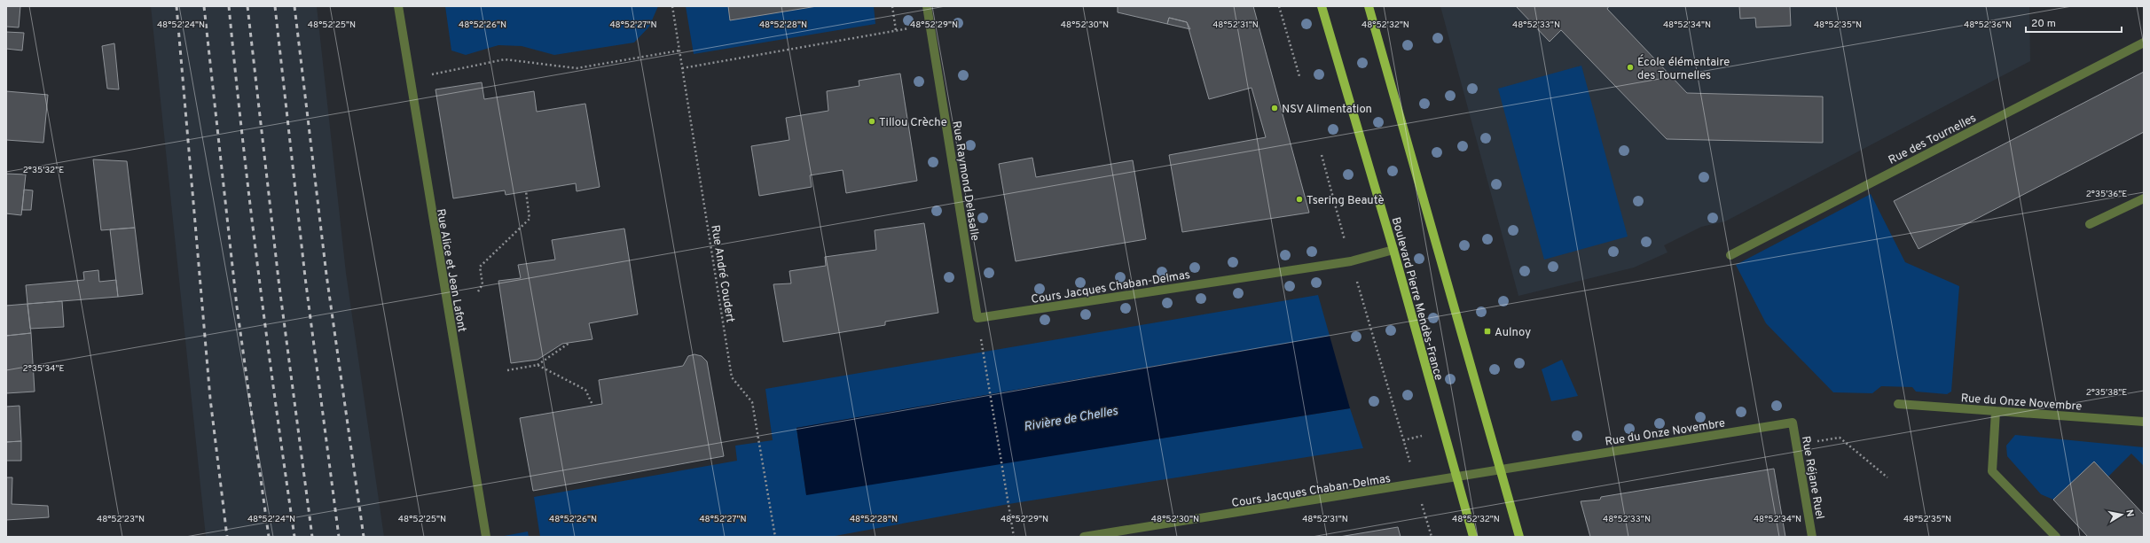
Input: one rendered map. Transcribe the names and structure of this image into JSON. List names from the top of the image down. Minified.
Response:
{"streets":{"main road":["Boulevard Pierre Mendès-France"],"street":["Rue des Tournelles","Rue Raymond Delasalle","Rue Alice et Jean Lafont","Cours Jacques Chaban-Delmas","Rue du Onze Novembre","Rue Réjane Ruel"],"path":["Rue André Coudert"]},"crossings":[["Rue Raymond Delasalle","Cours Jacques Chaban-Delmas"],["Cours Jacques Chaban-Delmas","Boulevard Pierre Mendès-France"],["Cours Jacques Chaban-Delmas","Rue du Onze Novembre"],["Rue du Onze Novembre","Rue Réjane Ruel"]],"water":["Rivière de Chelles"],"places":{"other":["École élémentaire des Tournelles","NSV Alimentation","Tillou Crèche","Tsering Beautè"],"transit":["Aulnoy"]},"scale_bar":"20 m","north":"right","coordinates":["48°52'24\"N","48°52'25\"N","48°52'26\"N","48°52'27\"N","48°52'28\"N","48°52'29\"N","48°52'30\"N","48°52'31\"N","48°52'32\"N","48°52'33\"N","48°52'34\"N","48°52'35\"N","48°52'36\"N","2°35'32\"E","2°35'36\"E","2°35'34\"E","2°35'38\"E","48°52'23\"N"]}
